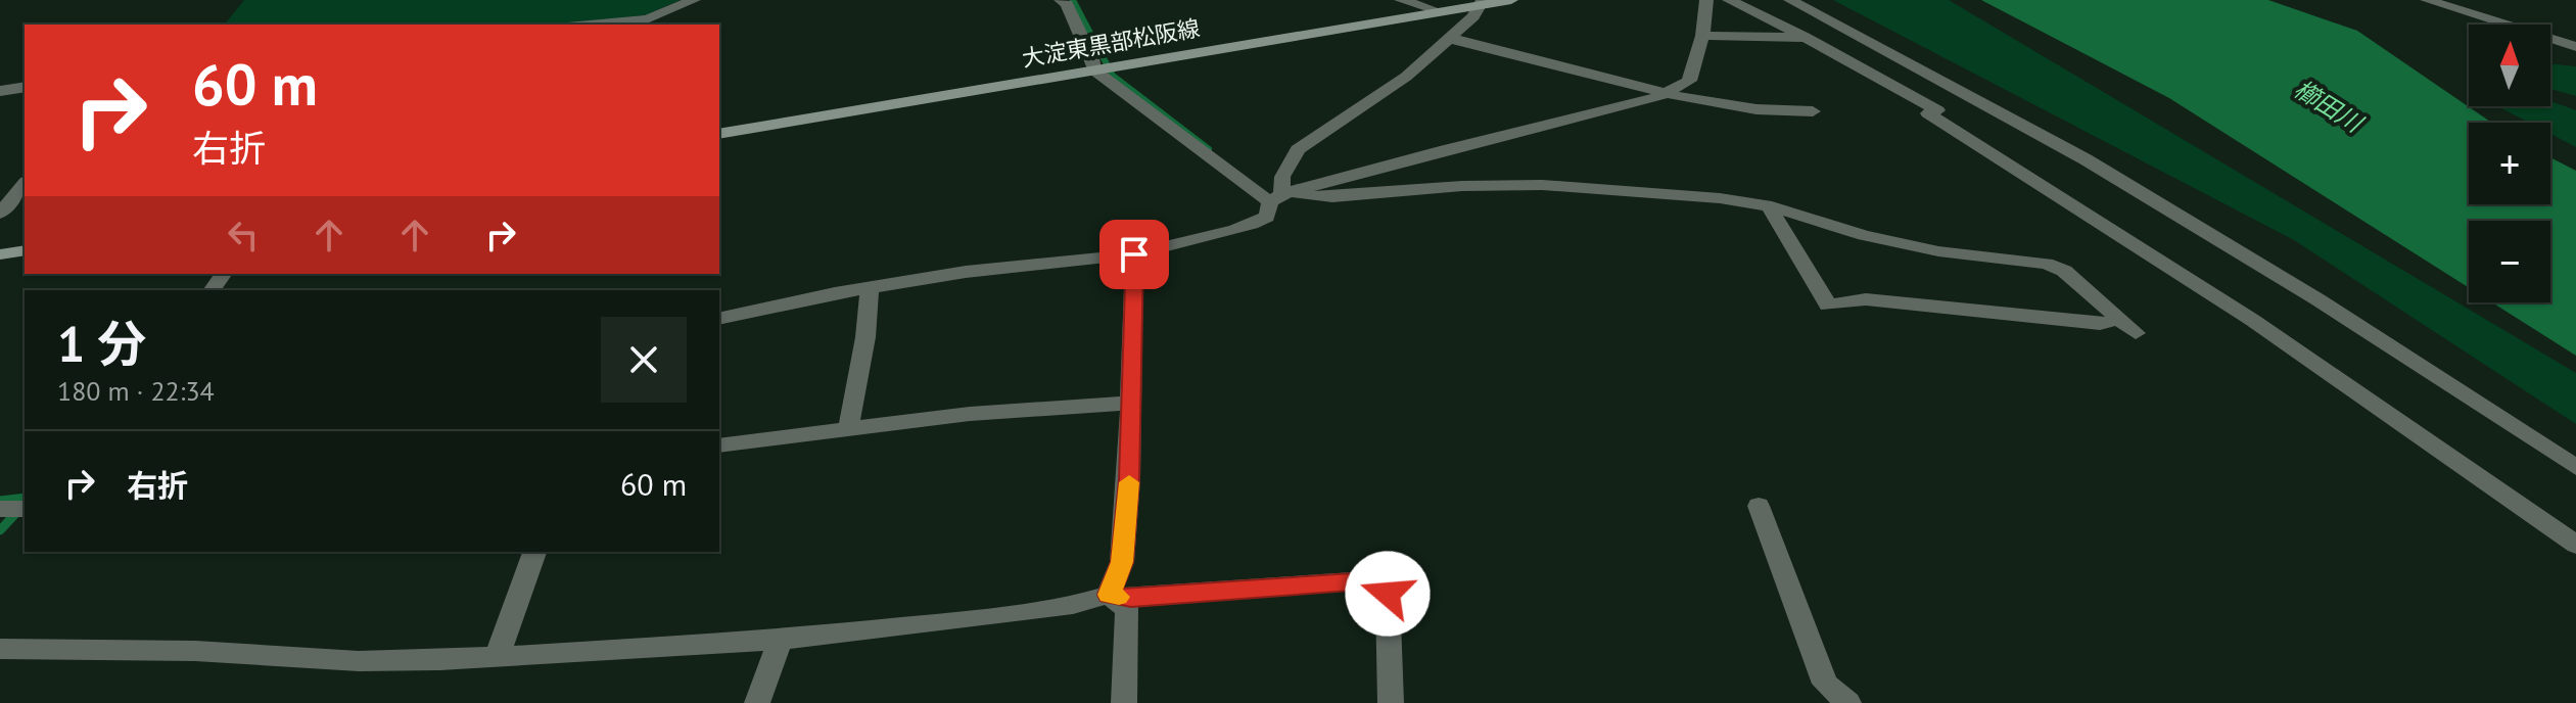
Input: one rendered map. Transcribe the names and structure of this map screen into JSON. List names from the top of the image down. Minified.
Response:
{"streets":{"main road":["大淀東黒部松阪線"]},"water":["櫛田川"],"north":"top","page":{"map_buttons":["+","−"],"turn":["60 m","右折"],"heading":["1 分","180 m · 22:34"],"list":[{"name":"右折","value":"60 m"}]}}
